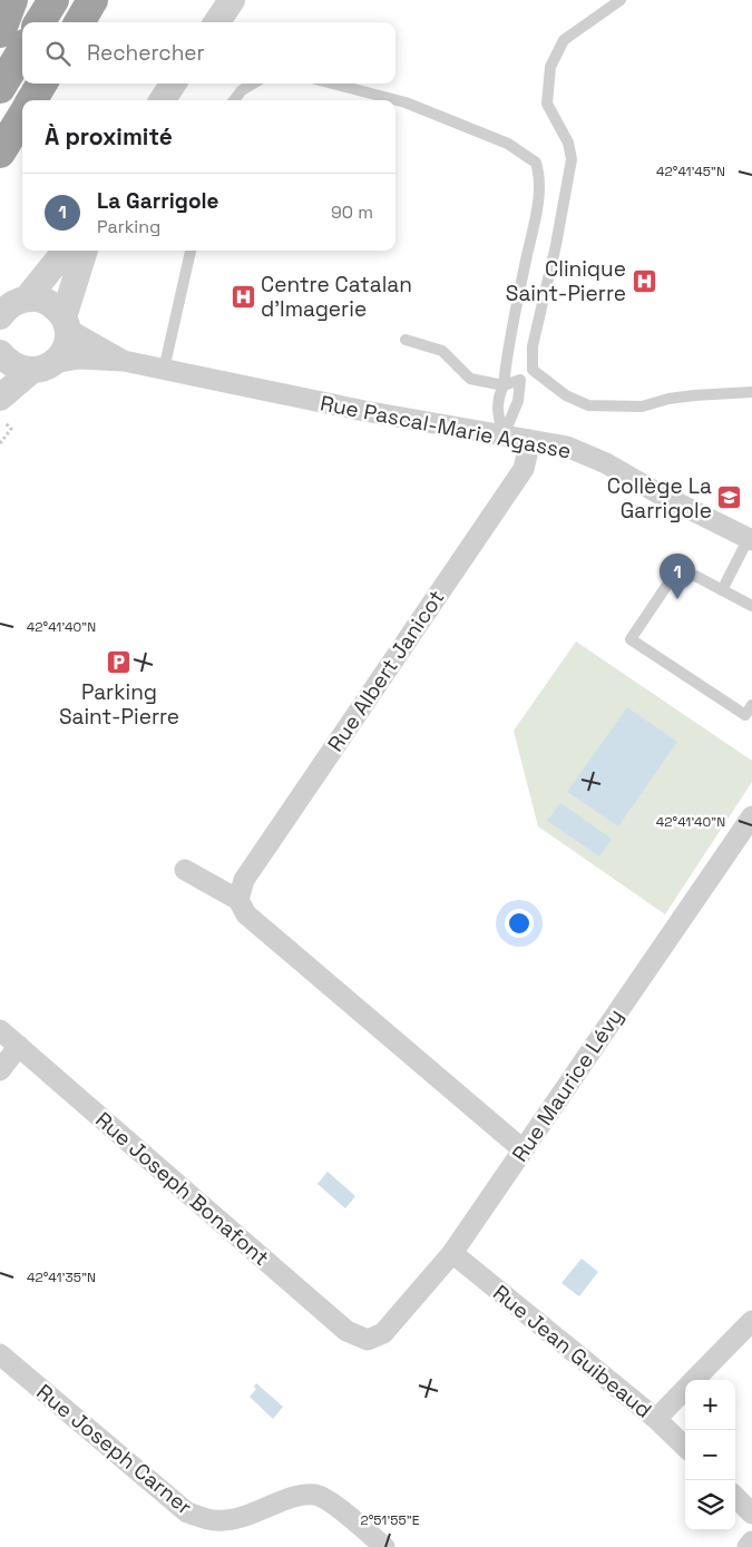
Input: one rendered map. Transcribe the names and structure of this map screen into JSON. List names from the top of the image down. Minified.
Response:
{"streets":{"street":["Rue Pascal-Marie Agasse","Rue Albert Janicot","Rue Maurice Lévy","Rue Joseph Bonafont","Rue Jean Guibeaud","Rue Joseph Carner"]},"crossings":[["Rue Pascal-Marie Agasse","Rue Albert Janicot"],["Rue Maurice Lévy","Rue Joseph Bonafont"],["Rue Maurice Lévy","Rue Jean Guibeaud"]],"places":{"hospital":["Clinique Saint-Pierre","Centre Catalan d'Imagerie"],"school or university":["Collège La Garrigole"],"parking":["Parking Saint-Pierre"]},"page":{"search":"Rechercher","heading":"À proximité","list":[{"mark":"1","name":"La Garrigole","note":"Parking","value":"90 m"}],"pins":"1","map_buttons":["+","−"]},"coordinates":["42°41'45\"N","42°41'40\"N","42°41'35\"N","2°51'55\"E"]}
